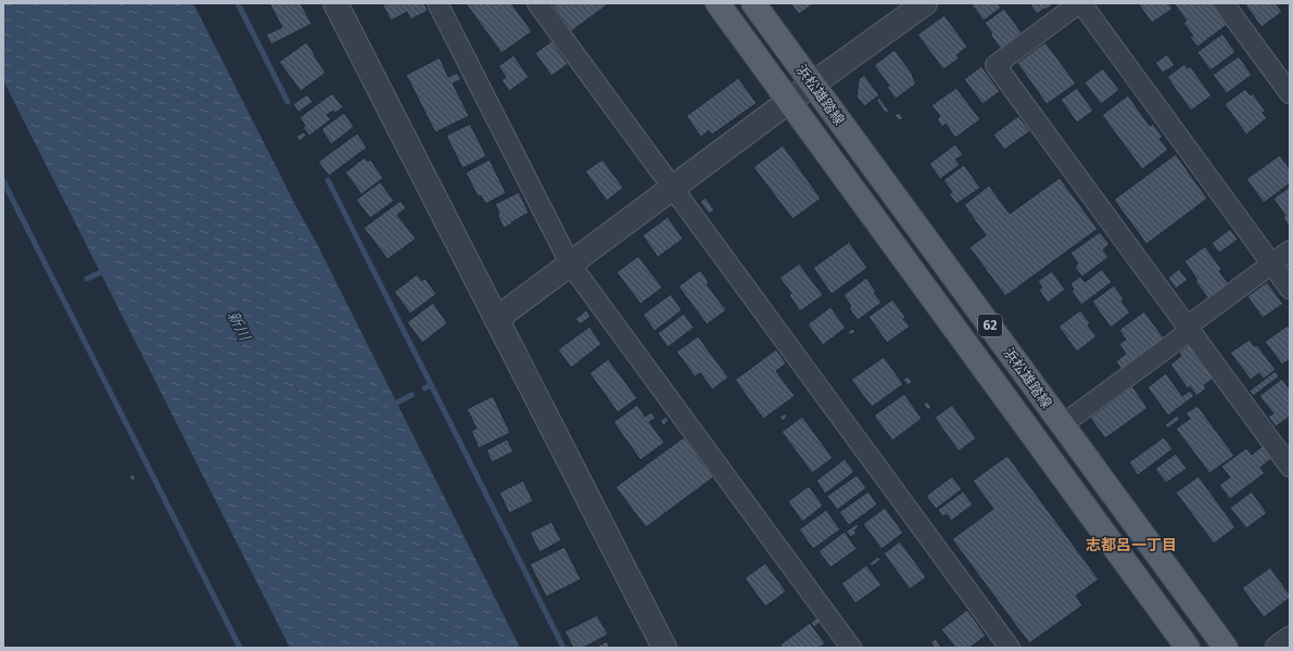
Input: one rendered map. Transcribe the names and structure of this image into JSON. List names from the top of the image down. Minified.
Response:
{"streets":{"main road":["浜松雄踏線","62"]},"districts":["志都呂一丁目"],"water":["新川"]}
